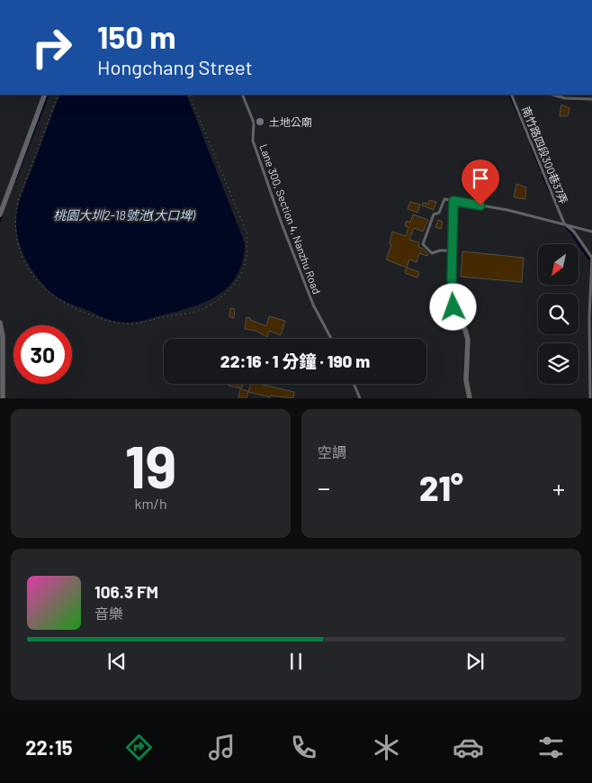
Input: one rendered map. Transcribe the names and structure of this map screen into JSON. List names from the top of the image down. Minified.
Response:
{"streets":{"lane":["南竹路四段300巷37弄","Lane 300, Section 4, Nanzhu Road"]},"water":["桃園大圳2-18號池(大口埤)"],"places":["土地公廟"],"north":"bottom left","page":{"turn":["150 m","Hongchang Street"],"limit":"30","trip":"22:16 · 1 分鐘 · 190 m","tile":[["19","km/h"],"空調"],"heat":["−","21°","+"],"song":["106.3 FM","音樂"],"tabs":"22:15"}}
